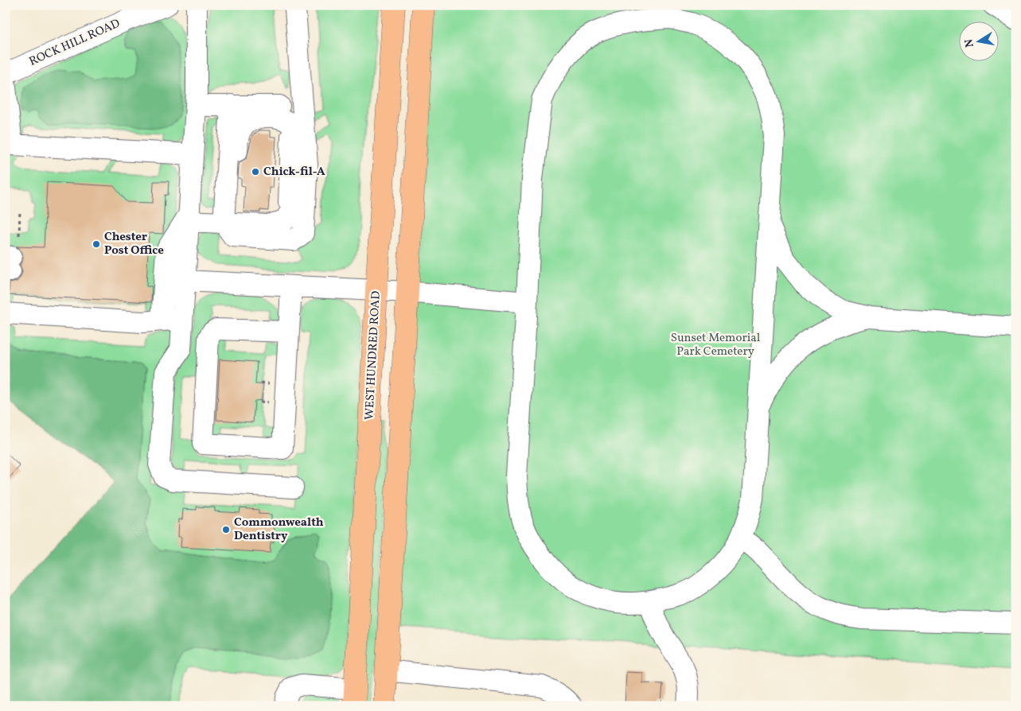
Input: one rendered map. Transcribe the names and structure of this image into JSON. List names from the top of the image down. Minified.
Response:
{"streets":{"main road":["WEST HUNDRED ROAD"],"street":["ROCK HILL ROAD"]},"parks":["Sunset Memorial Park Cemetery"],"places":["Chick-fil-A","Chester Post Office","Commonwealth Dentistry"],"north":"left"}
